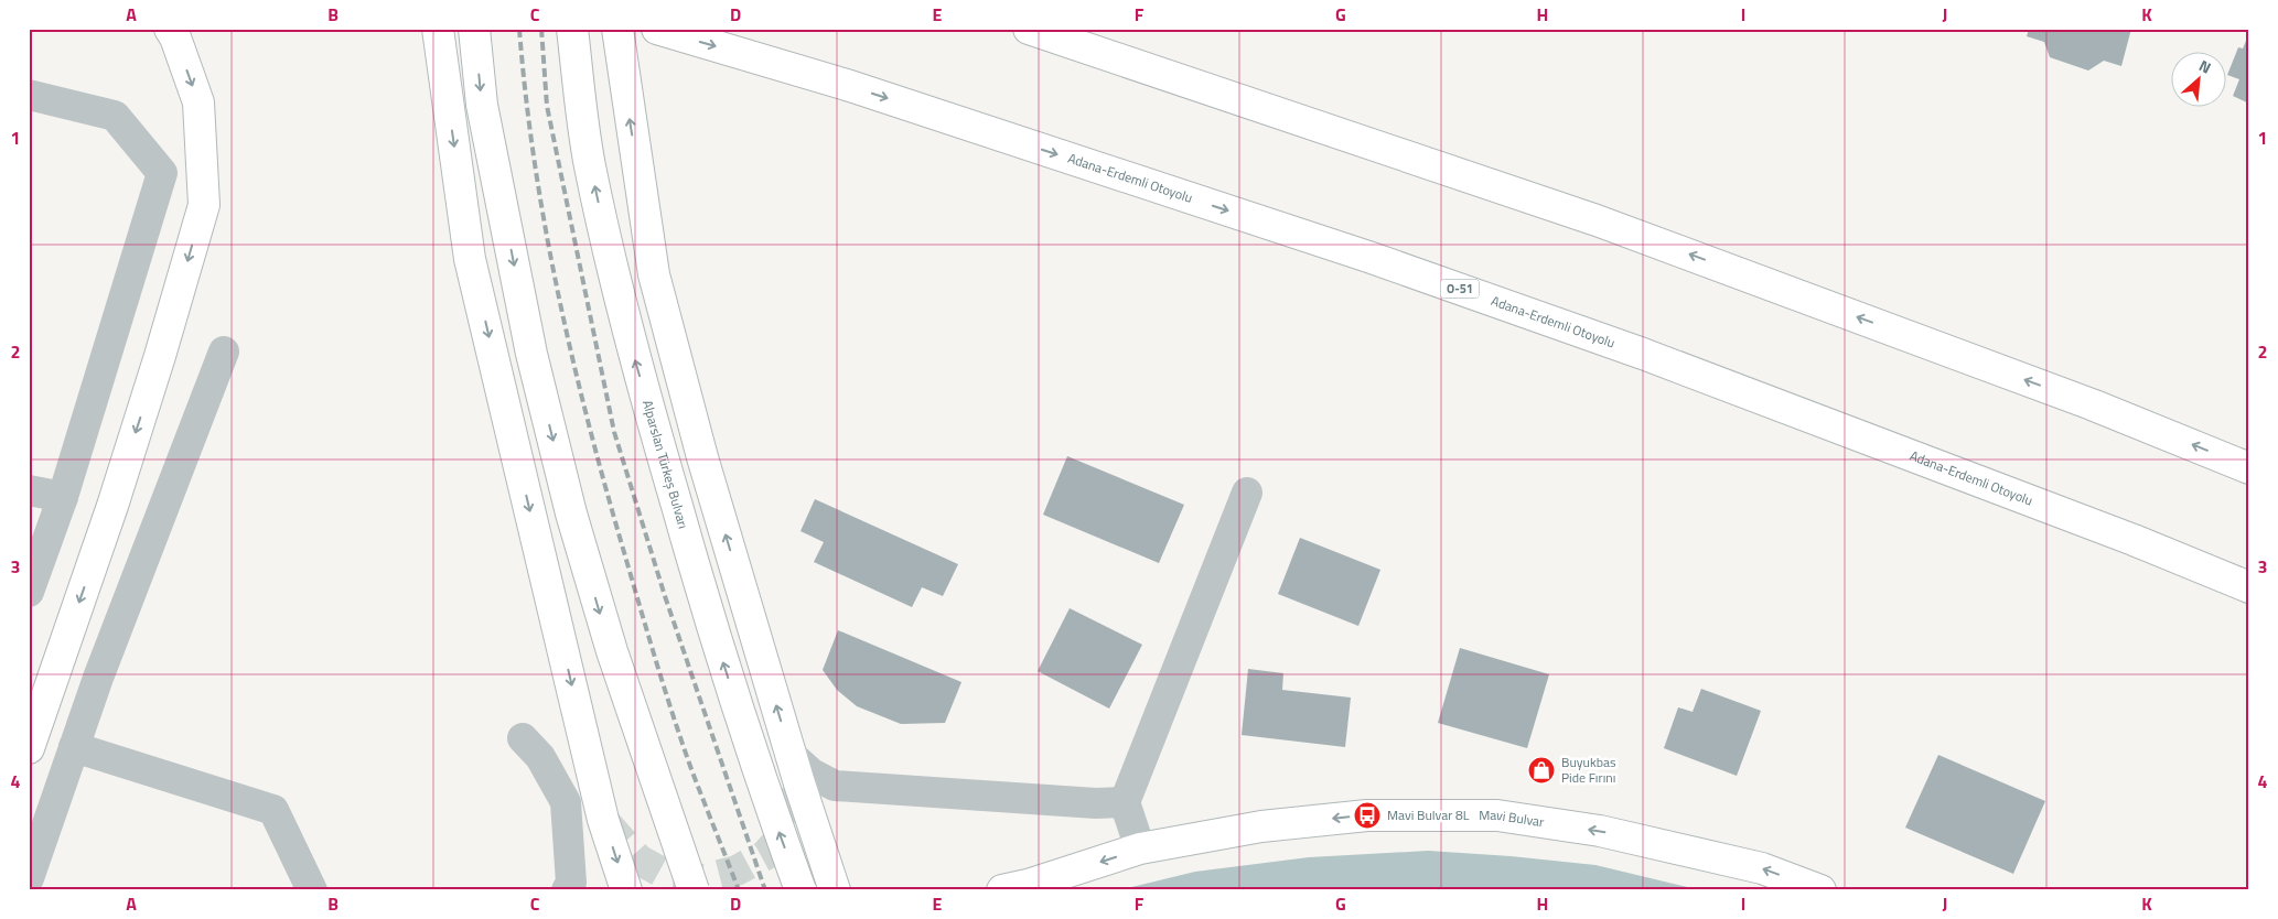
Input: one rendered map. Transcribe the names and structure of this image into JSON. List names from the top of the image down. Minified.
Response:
{"streets":{"main road":["Adana-Erdemli Otoyolu","O-51","Alparslan Türkeş Bulvarı","Mavi Bulvar"]},"one_way":["Mavi Bulvar"],"places":{"shop":["Buyukbas Pide Fırını"],"bus stop":["Mavi Bulvar 8L"]},"north":"top right","grid":{"columns":["A","B","C","D","E","F","G","H","I","J","K"],"rows":["1","2","3","4"]}}
